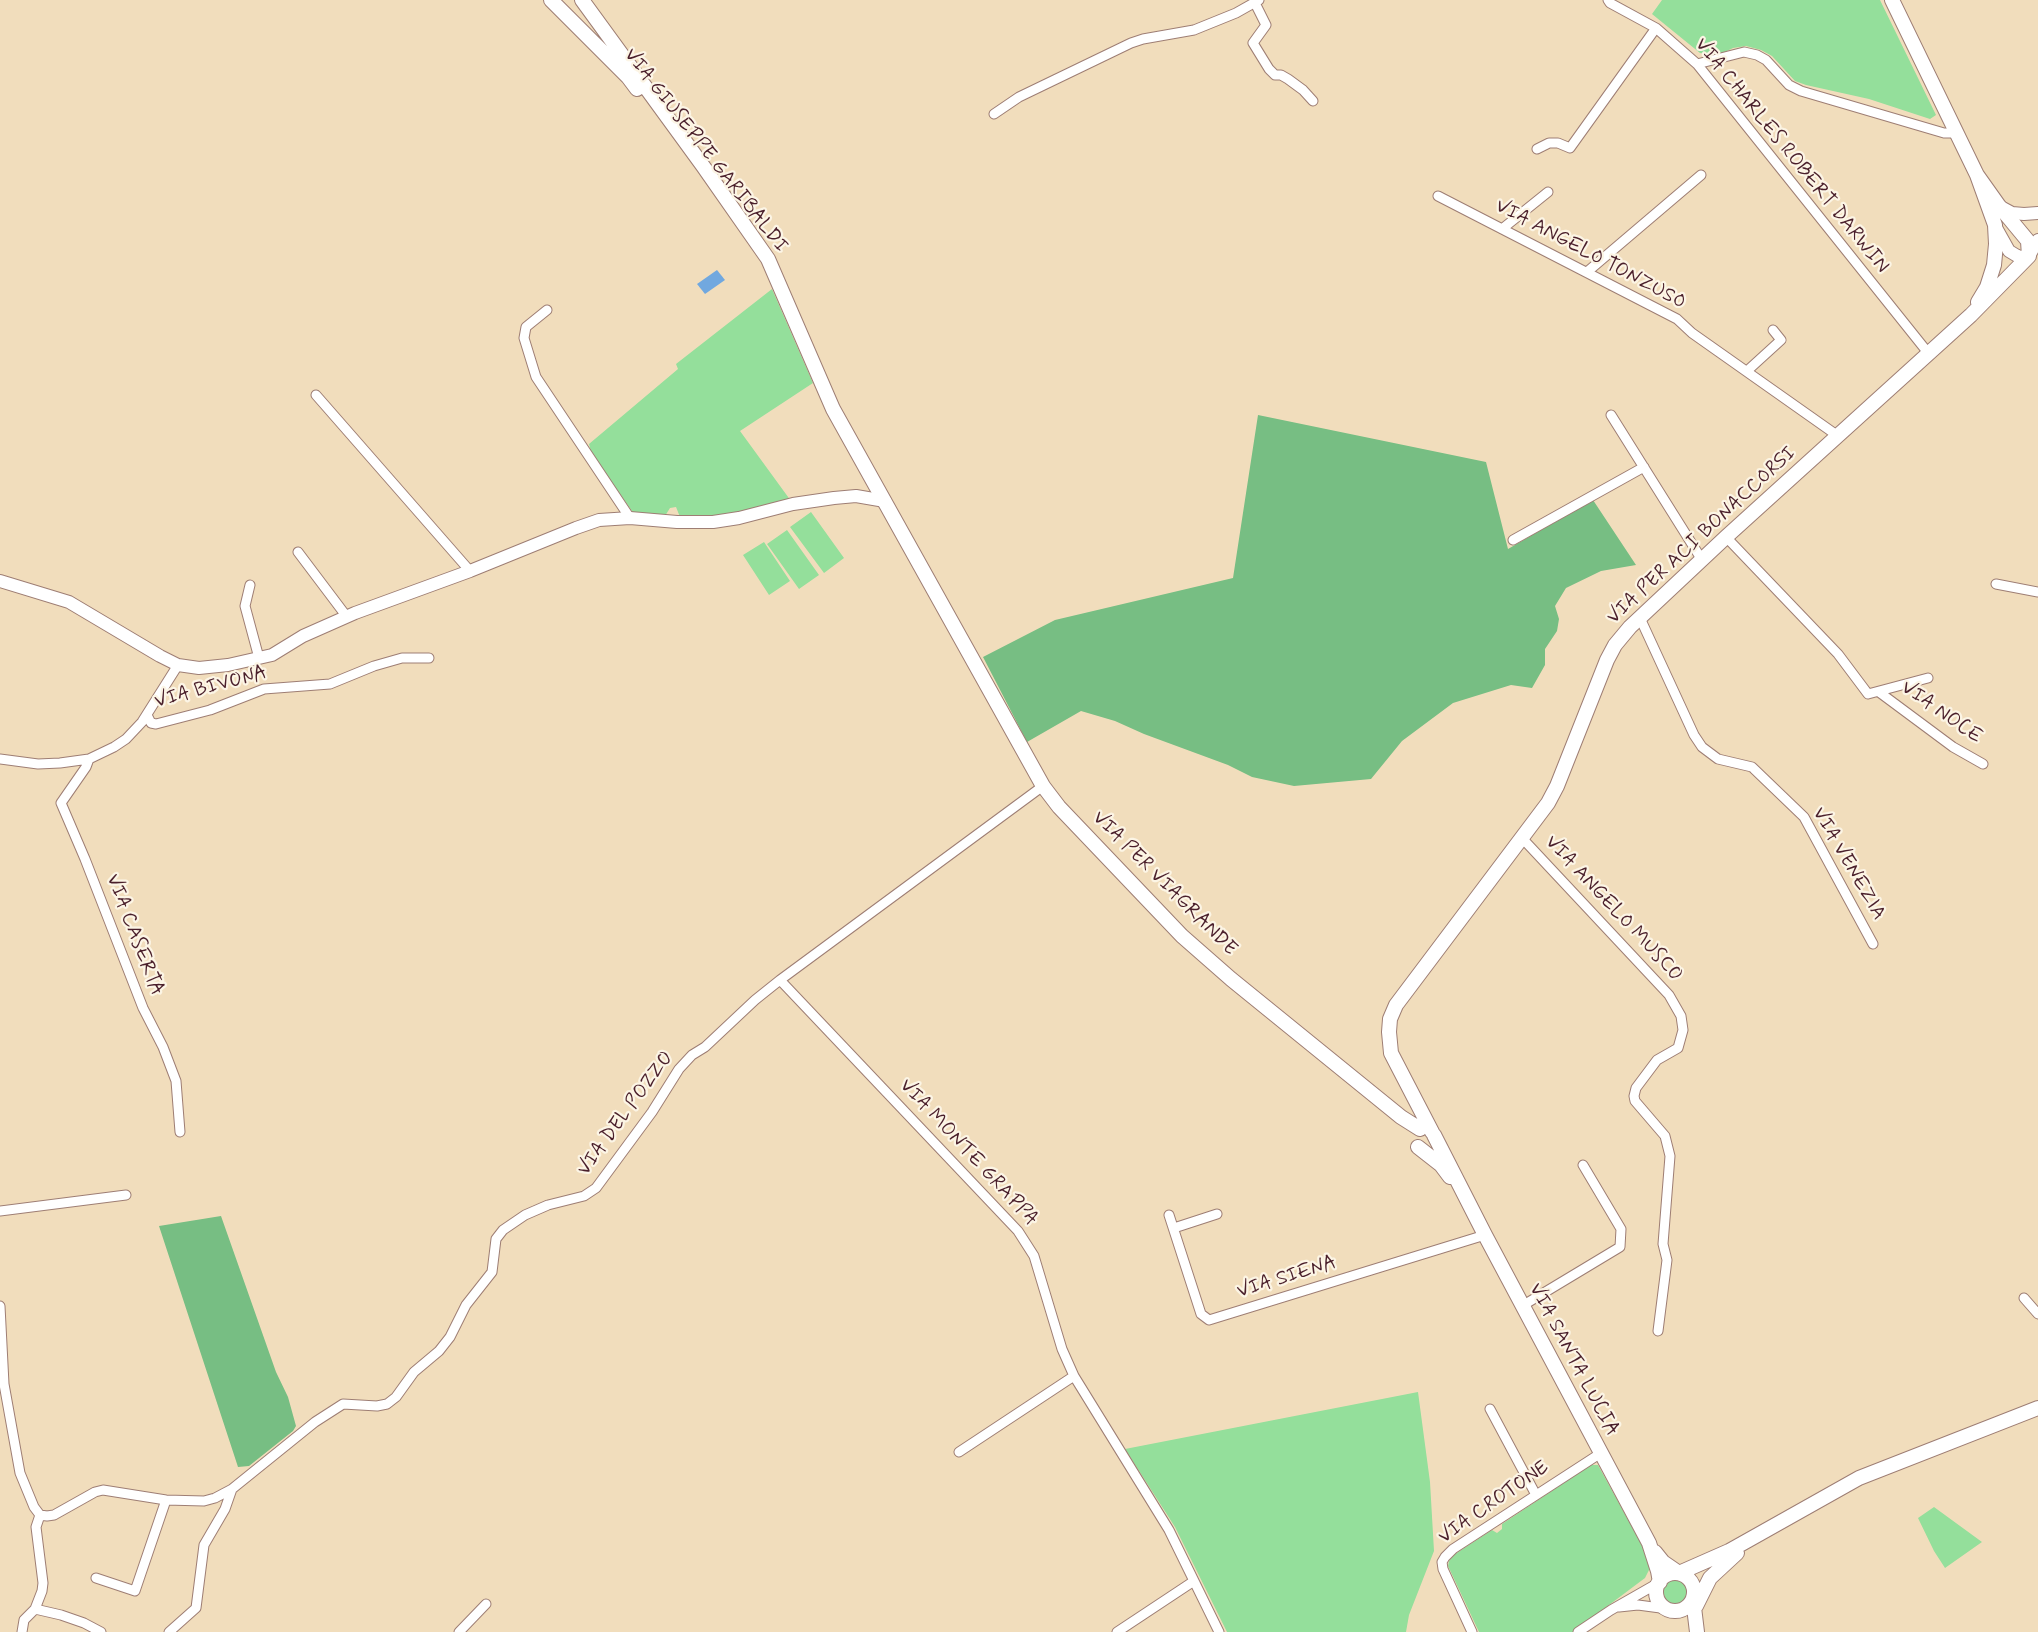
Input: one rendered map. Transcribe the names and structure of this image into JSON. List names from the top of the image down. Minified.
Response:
{"streets":{"main road":["VIA GIUSEPPE GARIBALDI","VIA PER ACI BONACCORSI","VIA PER VIAGRANDE","VIA SANTA LUCIA"],"street":["VIA CHARLES ROBERT DARWIN","VIA ANGELO TONZUSO","VIA BIVONA","VIA NOCE","VIA VENEZIA","VIA ANGELO MUSCO","VIA CASERTA","VIA DEL POZZO","VIA MONTE GRAPPA","VIA SIENA","VIA CROTONE"]},"crossings":[["VIA GIUSEPPE GARIBALDI","VIA PER VIAGRANDE"],["VIA CHARLES ROBERT DARWIN","VIA PER ACI BONACCORSI"],["VIA ANGELO TONZUSO","VIA PER ACI BONACCORSI"],["VIA PER ACI BONACCORSI","VIA NOCE"],["VIA PER ACI BONACCORSI","VIA VENEZIA"],["VIA PER ACI BONACCORSI","VIA PER VIAGRANDE"],["VIA PER ACI BONACCORSI","VIA ANGELO MUSCO"],["VIA PER VIAGRANDE","VIA DEL POZZO"],["VIA PER VIAGRANDE","VIA SANTA LUCIA"],["VIA DEL POZZO","VIA MONTE GRAPPA"],["VIA SIENA","VIA SANTA LUCIA"],["VIA SANTA LUCIA","VIA CROTONE"]]}
